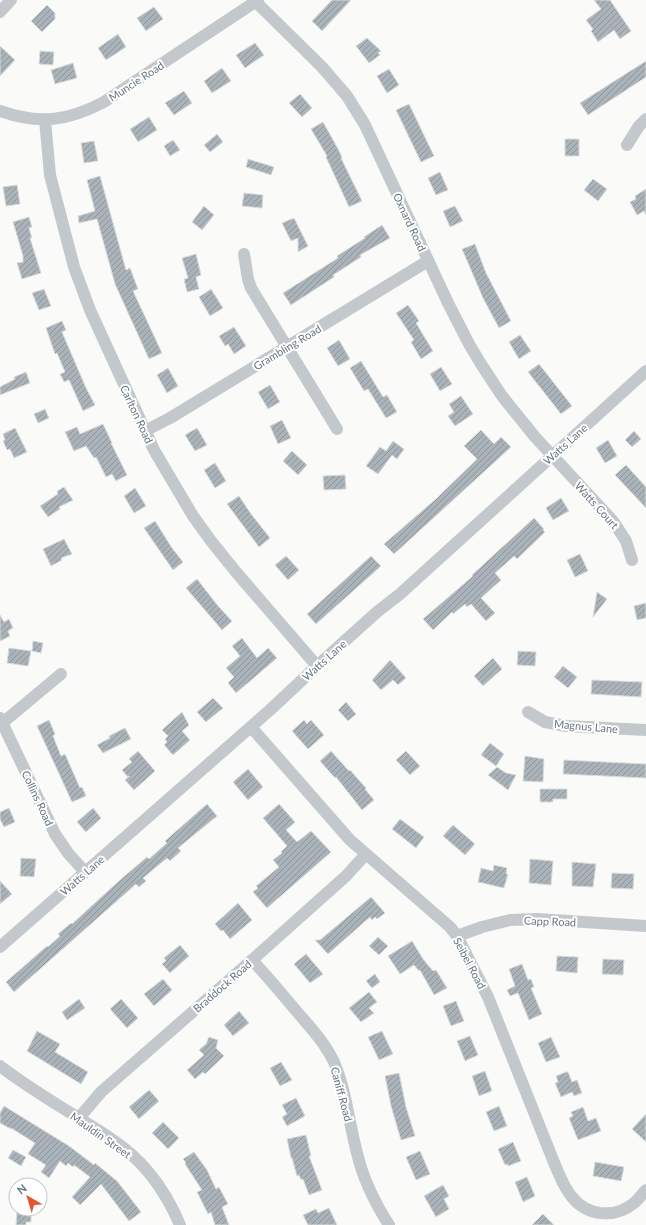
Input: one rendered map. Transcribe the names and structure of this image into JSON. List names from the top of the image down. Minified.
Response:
{"streets":{"street":["Muncie Road","Oxnard Road","Grambling Road","Carlton Road","Watts Lane","Watts Court","Magnus Lane","Collins Road","Capp Road","Seibel Road","Braddock Road","Caniff Road","Mauldin Street"]},"crossings":[["Muncie Road","Oxnard Road"],["Muncie Road","Carlton Road"],["Oxnard Road","Grambling Road"],["Oxnard Road","Watts Lane"],["Oxnard Road","Watts Court"],["Grambling Road","Carlton Road"],["Carlton Road","Watts Lane"],["Watts Lane","Watts Court"],["Watts Lane","Collins Road"],["Watts Lane","Seibel Road"],["Capp Road","Seibel Road"],["Seibel Road","Braddock Road"],["Braddock Road","Caniff Road"],["Braddock Road","Mauldin Street"]],"north":"top left"}
